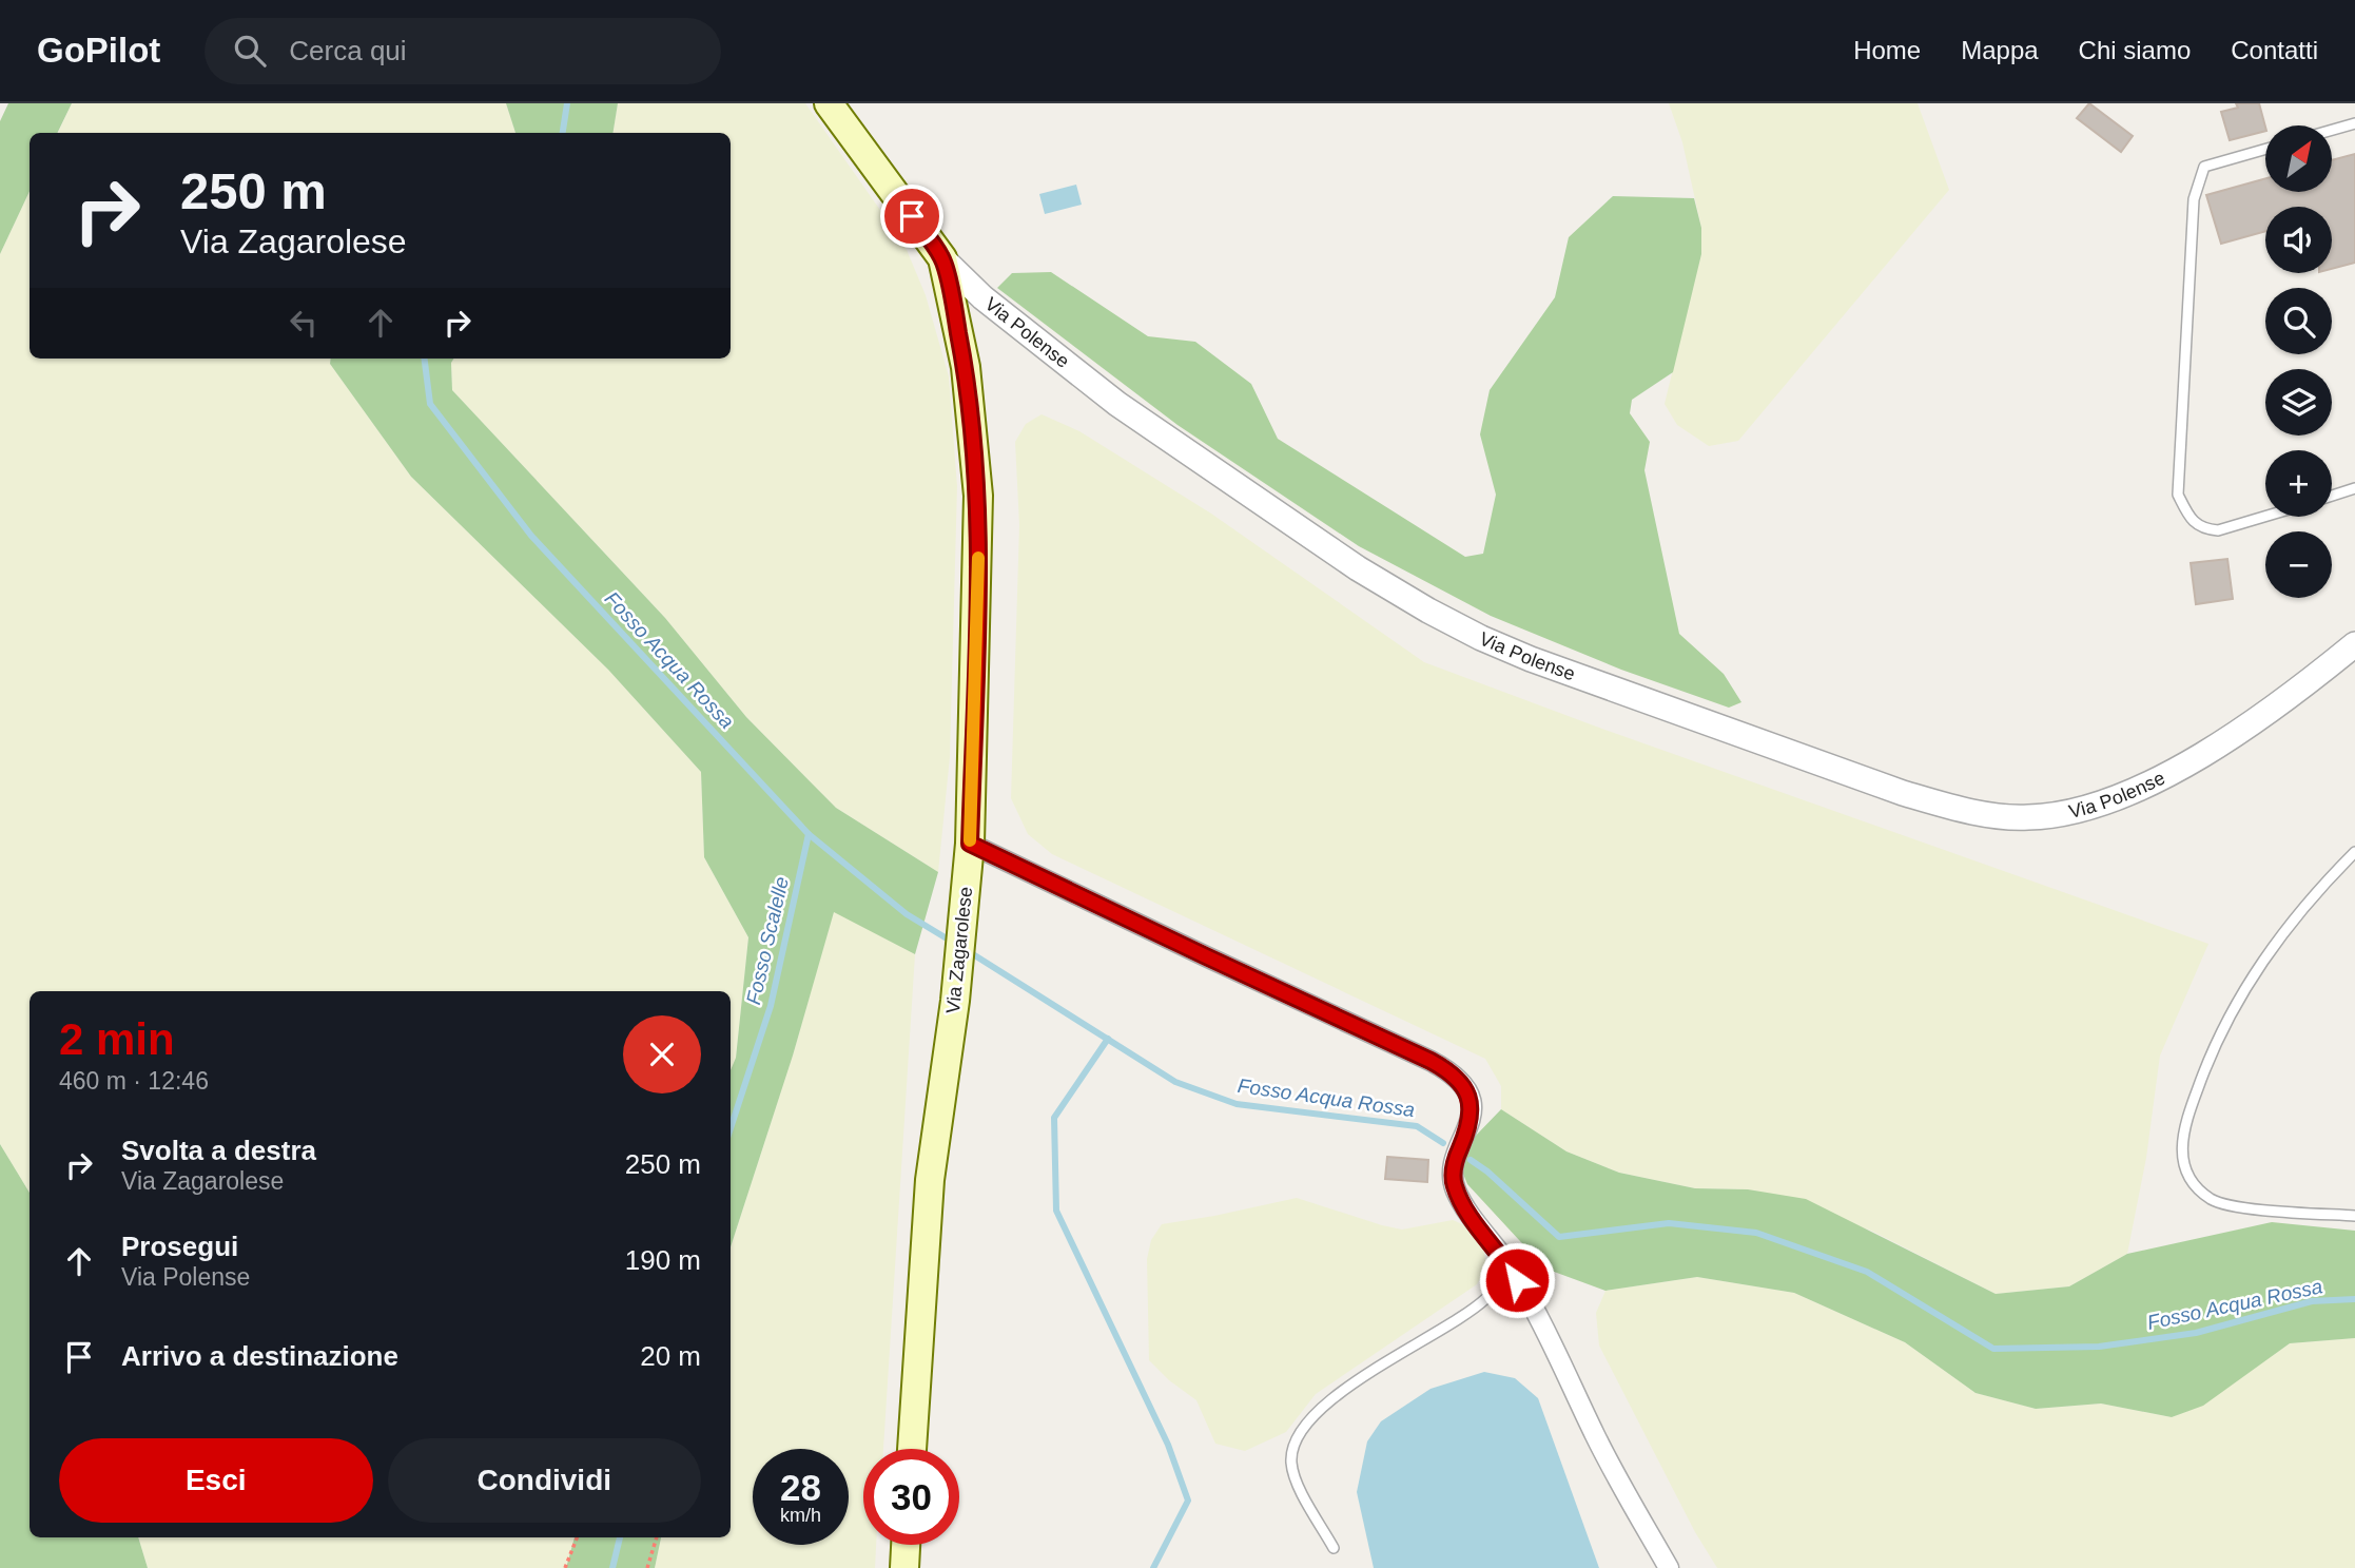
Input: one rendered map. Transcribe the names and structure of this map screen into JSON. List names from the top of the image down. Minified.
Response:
{"streets":{"main road":["Via Polense","Via Zagarolese"]},"crossings":[["Via Polense","Via Zagarolese"]],"water":["Fosso Acqua Rossa","Fosso Scalelle"],"north":"top right","page":{"header":"GoPilot","search":"Cerca qui","nav":["Home","Mappa","Chi siamo","Contatti"],"map_buttons":["+","−"],"turn":["250 m","Via Zagarolese"],"heading":["2 min","460 m · 12:46"],"list":[{"name":"Svolta a destra","note":"Via Zagarolese","value":"250 m"},{"name":"Prosegui","note":"Via Polense","value":"190 m"},{"name":"Arrivo a destinazione","value":"20 m"}],"buttons":["Esci","Condividi"],"speed":"28 km/h","limit":"30"}}
